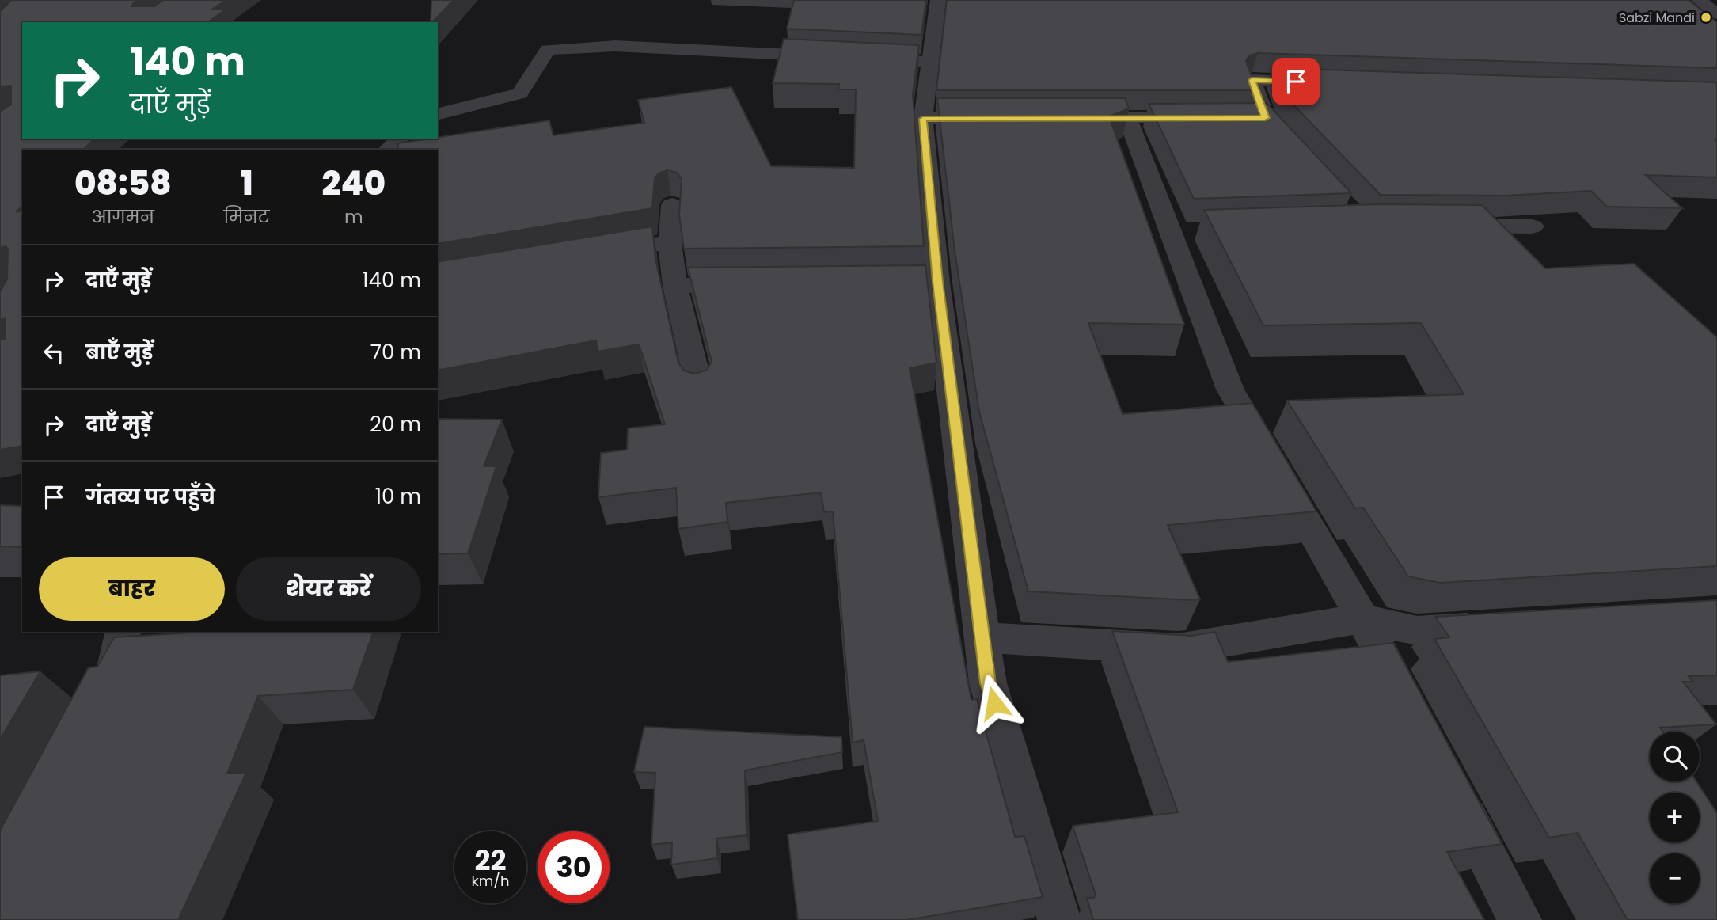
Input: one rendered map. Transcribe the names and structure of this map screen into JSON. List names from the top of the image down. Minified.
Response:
{"places":["Sabzi Mandi"],"page":{"turn":["140 m","दाएँ मुड़ें"],"eta":["08:58","आगमन","1","मिनट","240","m"],"list":[{"name":"दाएँ मुड़ें","value":"140 m"},{"name":"बाएँ मुड़ें","value":"70 m"},{"name":"दाएँ मुड़ें","value":"20 m"},{"name":"गंतव्य पर पहुँचे","value":"10 m"}],"buttons":["बाहर","शेयर करें"],"map_buttons":["+","−"],"speed":"22 km/h","limit":"30"}}
